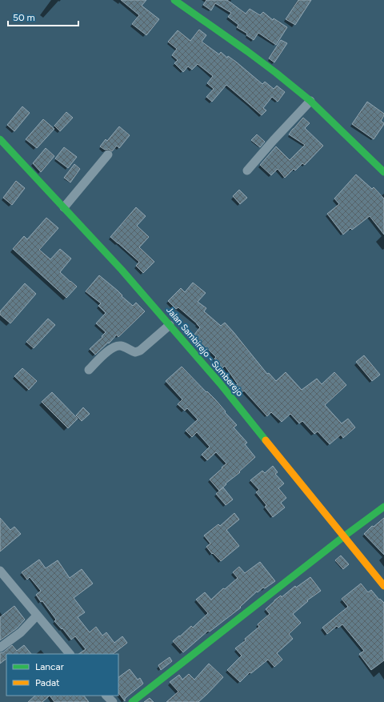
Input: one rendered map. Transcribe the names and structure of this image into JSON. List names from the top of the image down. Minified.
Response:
{"streets":{"street":["Jalan Sambirejo - Sumberejo"]},"legend":["Lancar","Padat"],"scale_bar":"50 m"}
